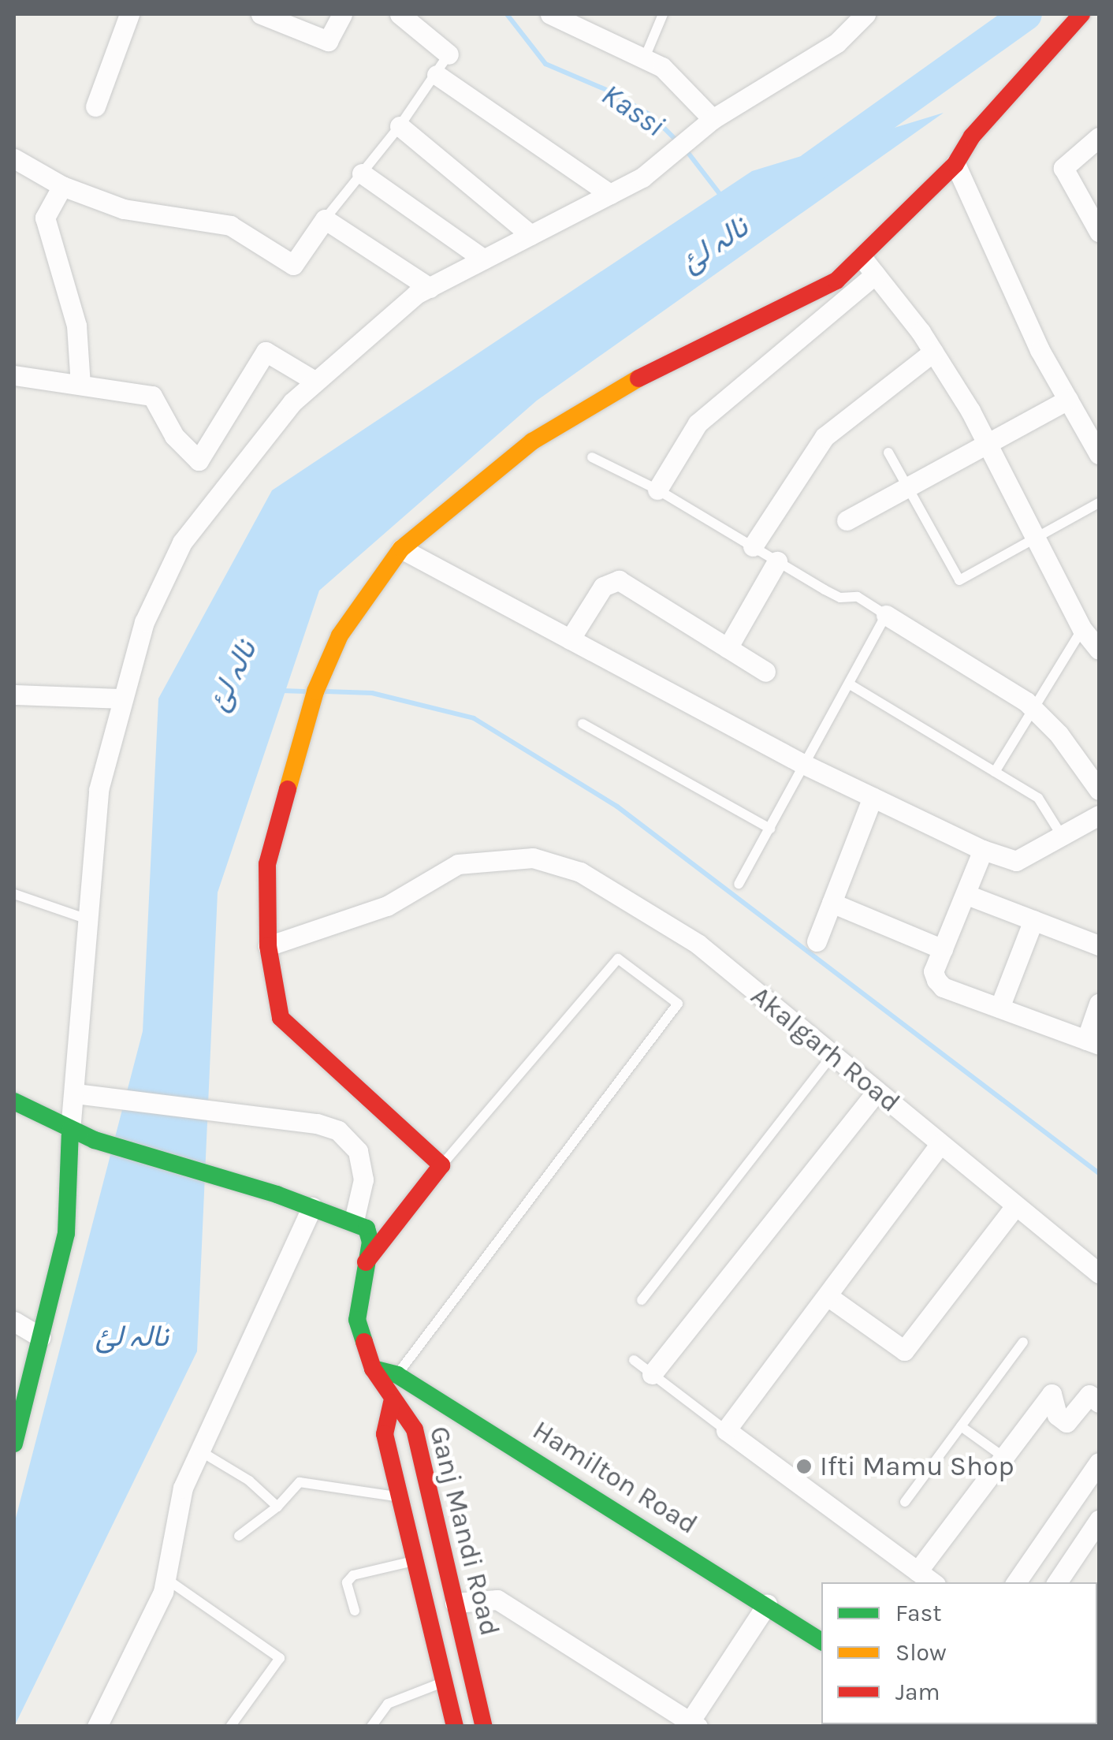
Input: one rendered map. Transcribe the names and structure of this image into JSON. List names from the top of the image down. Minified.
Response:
{"streets":{"street":["Akalgarh Road","Hamilton Road","Ganj Mandi Road"]},"water":["Kassi","نالہ لئ"],"places":["Ifti Mamu Shop"],"legend":["Fast","Slow","Jam"]}
